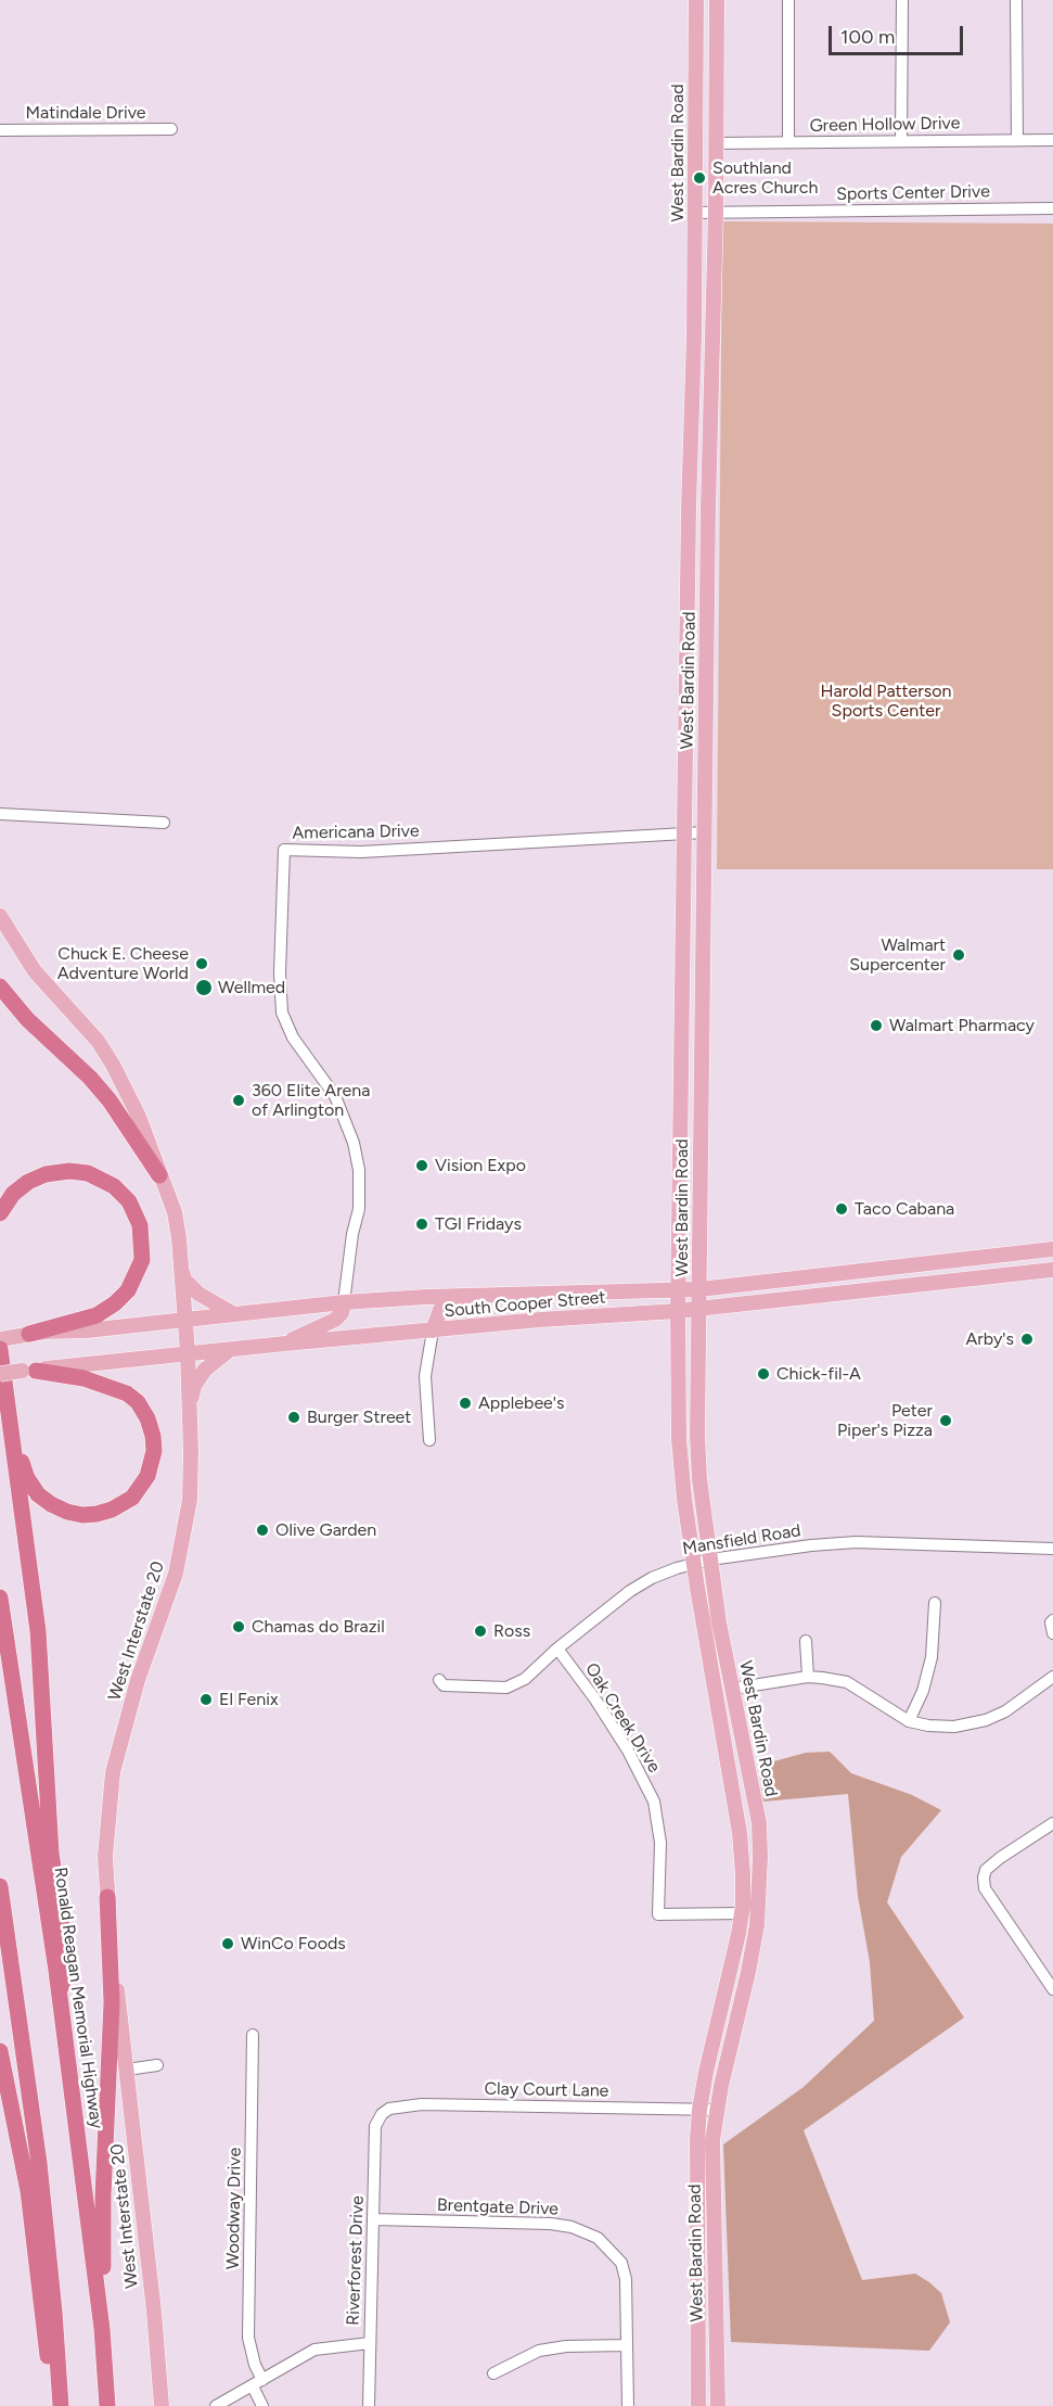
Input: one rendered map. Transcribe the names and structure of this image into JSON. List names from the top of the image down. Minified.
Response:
{"streets":{"highway":["Ronald Reagan Memorial Highway"],"main road":["West Bardin Road","South Cooper Street","West Interstate 20"],"street":["Matindale Drive","Green Hollow Drive","Sports Center Drive","Americana Drive","Mansfield Road","Oak Creek Drive","Clay Court Lane","Brentgate Drive","Woodway Drive","Riverforest Drive"]},"crossings":[["Green Hollow Drive","West Bardin Road"],["West Bardin Road","Sports Center Drive"],["West Bardin Road","Americana Drive"],["West Bardin Road","South Cooper Street"],["West Bardin Road","Mansfield Road"],["West Bardin Road","Oak Creek Drive"],["West Bardin Road","Clay Court Lane"],["Americana Drive","South Cooper Street"],["South Cooper Street","West Interstate 20"],["Mansfield Road","Oak Creek Drive"],["Clay Court Lane","Riverforest Drive"],["Brentgate Drive","Riverforest Drive"]],"parks":["Harold Patterson Sports Center"],"places":["Southland Acres Church","Walmart Supercenter","Chuck E. Cheese Adventure World","Wellmed","Walmart Pharmacy","360 Elite Arena of Arlington","Vision Expo","Taco Cabana","TGI Fridays","Arby's","Chick-fil-A","Applebee's","Burger Street","Peter Piper's Pizza","Olive Garden","Chamas do Brazil","Ross","El Fenix","WinCo Foods"],"scale_bar":"100 m"}
